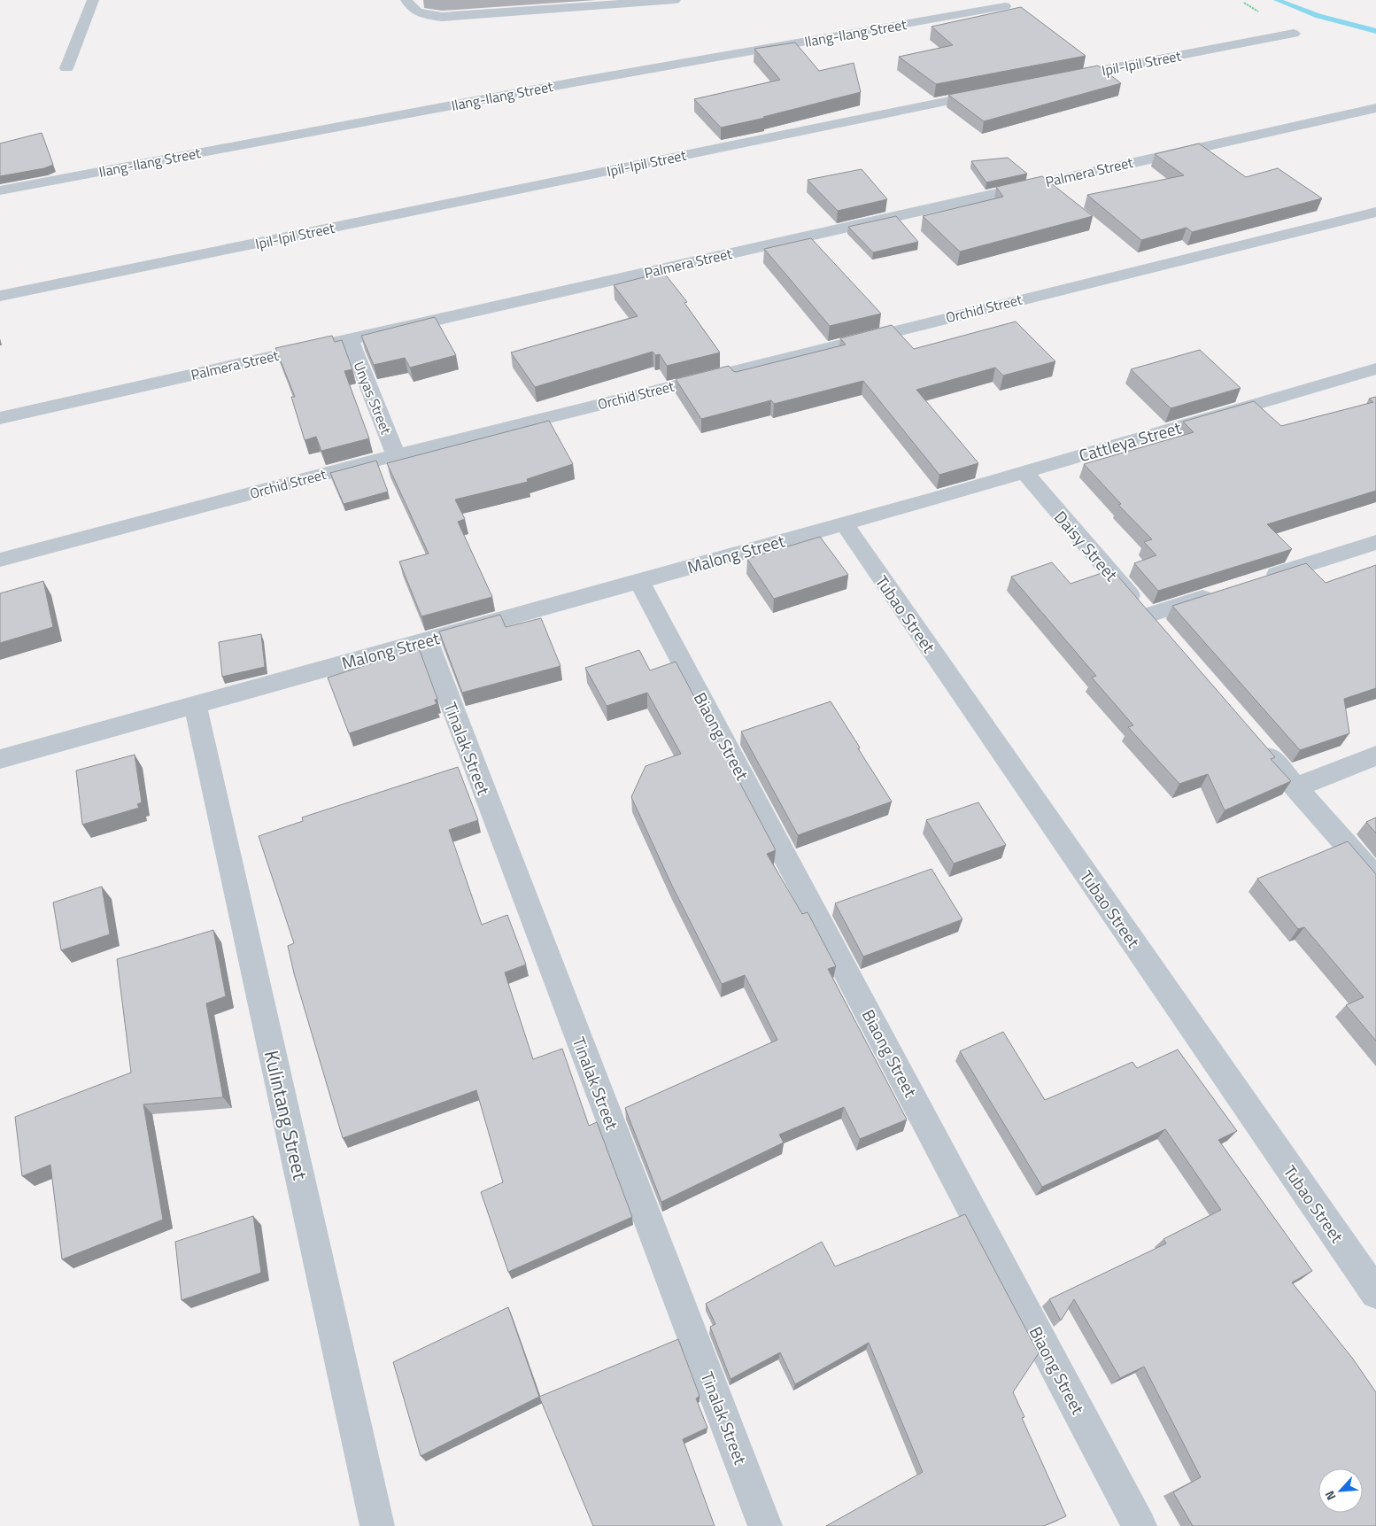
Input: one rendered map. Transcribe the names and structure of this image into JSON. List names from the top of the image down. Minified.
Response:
{"streets":{"street":["Ilang-Ilang Street","Ipil-Ipil Street","Palmera Street","Orchid Street","Unyas Street","Cattleya Street","Daisy Street","Malong Street","Tubao Street","Biaong Street","Tinalak Street","Kulintang Street"]},"crossings":[["Palmera Street","Unyas Street"],["Orchid Street","Unyas Street"],["Cattleya Street","Daisy Street"],["Cattleya Street","Malong Street"],["Malong Street","Tubao Street"],["Malong Street","Biaong Street"],["Malong Street","Tinalak Street"],["Malong Street","Kulintang Street"]],"north":"bottom left"}
